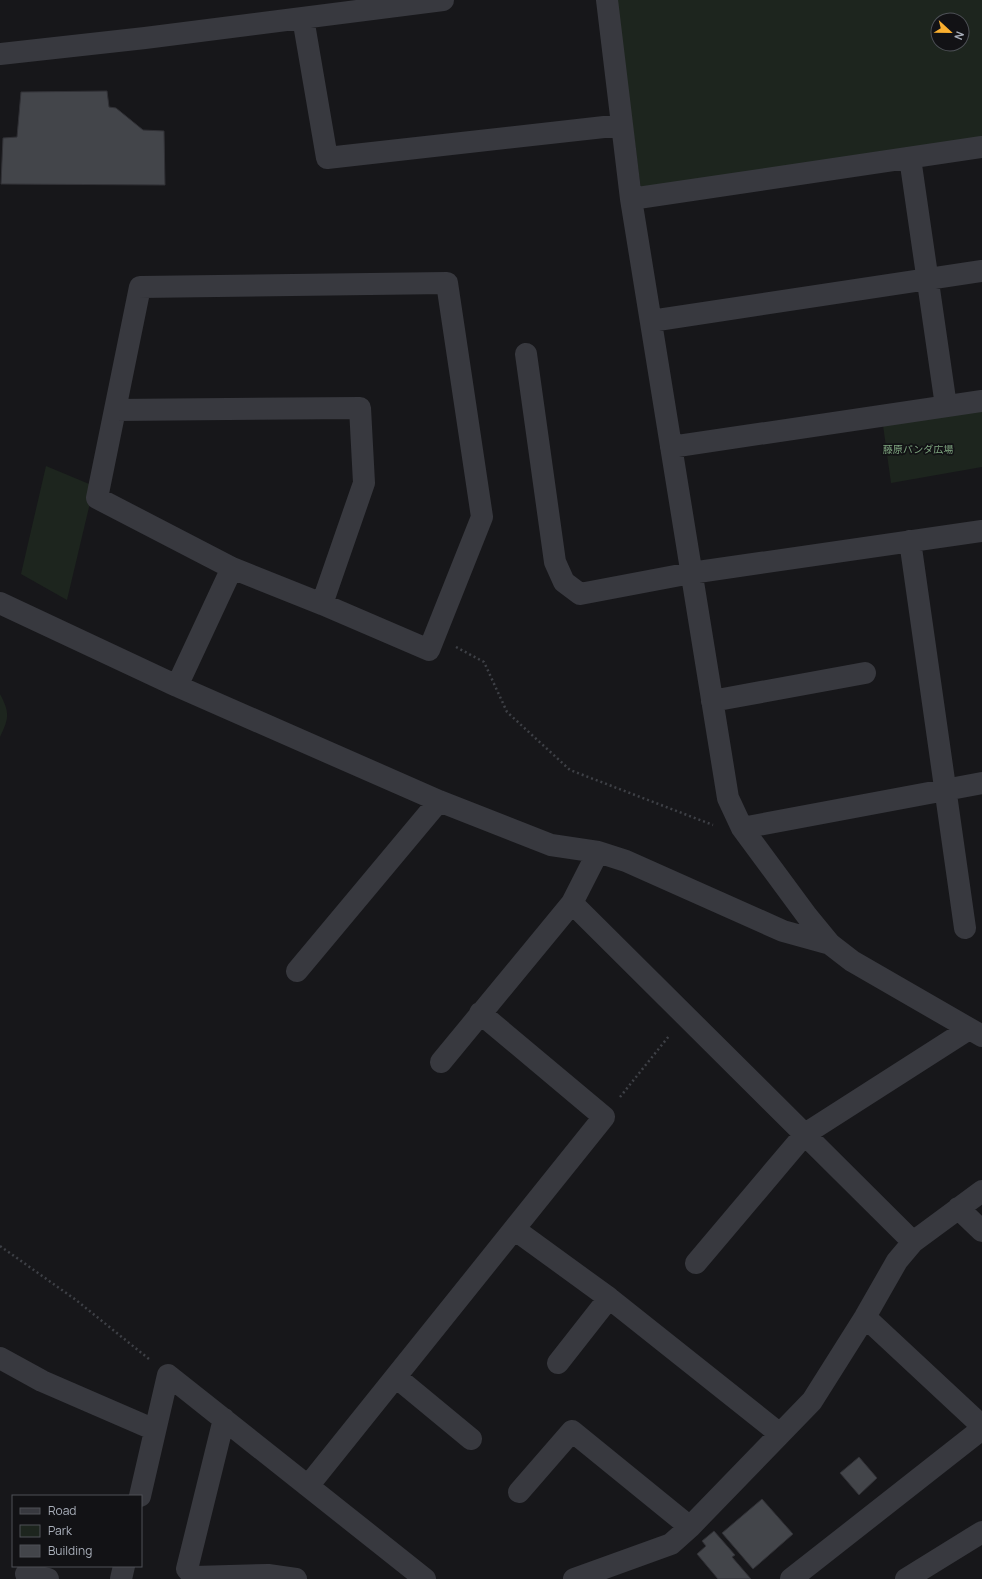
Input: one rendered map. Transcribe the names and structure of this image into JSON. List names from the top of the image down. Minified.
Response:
{"parks":["藤原パンダ広場"],"legend":["Road","Park","Building"],"north":"right"}
